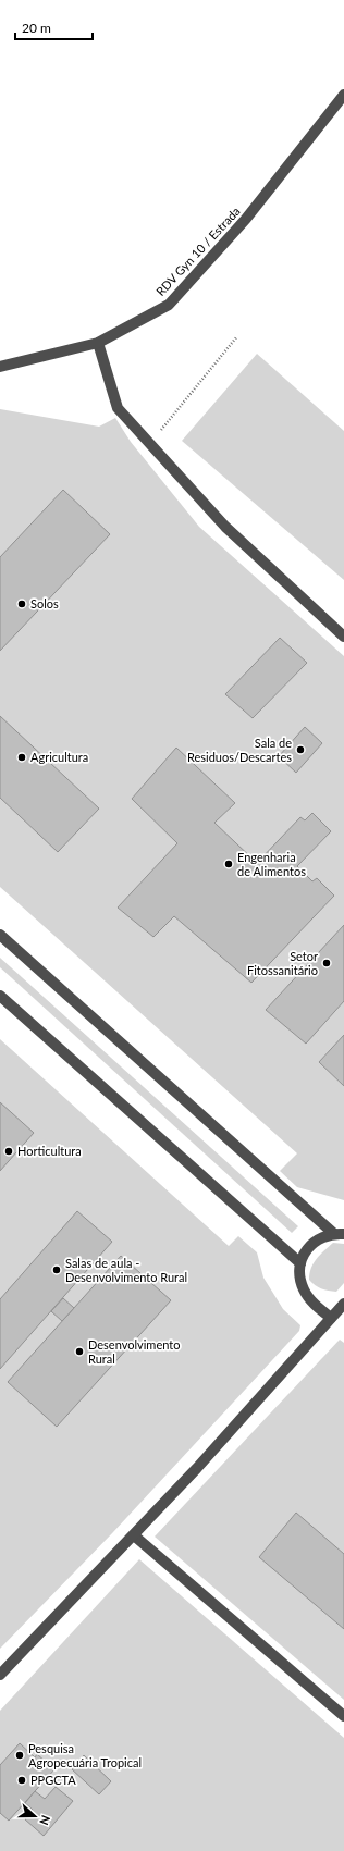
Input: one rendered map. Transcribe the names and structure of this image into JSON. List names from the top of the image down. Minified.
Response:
{"streets":{"street":["RDV Gyn 10 / Estrada"]},"places":["Solos","Sala de Residuos/Descartes","Agricultura","Engenharia de Alimentos","Setor Fitossanitário","Horticultura","Salas de aula - Desenvolvimento Rural","Desenvolvimento Rural","Pesquisa Agropecuária Tropical","PPGCTA"],"scale_bar":"20 m","north":"right"}
